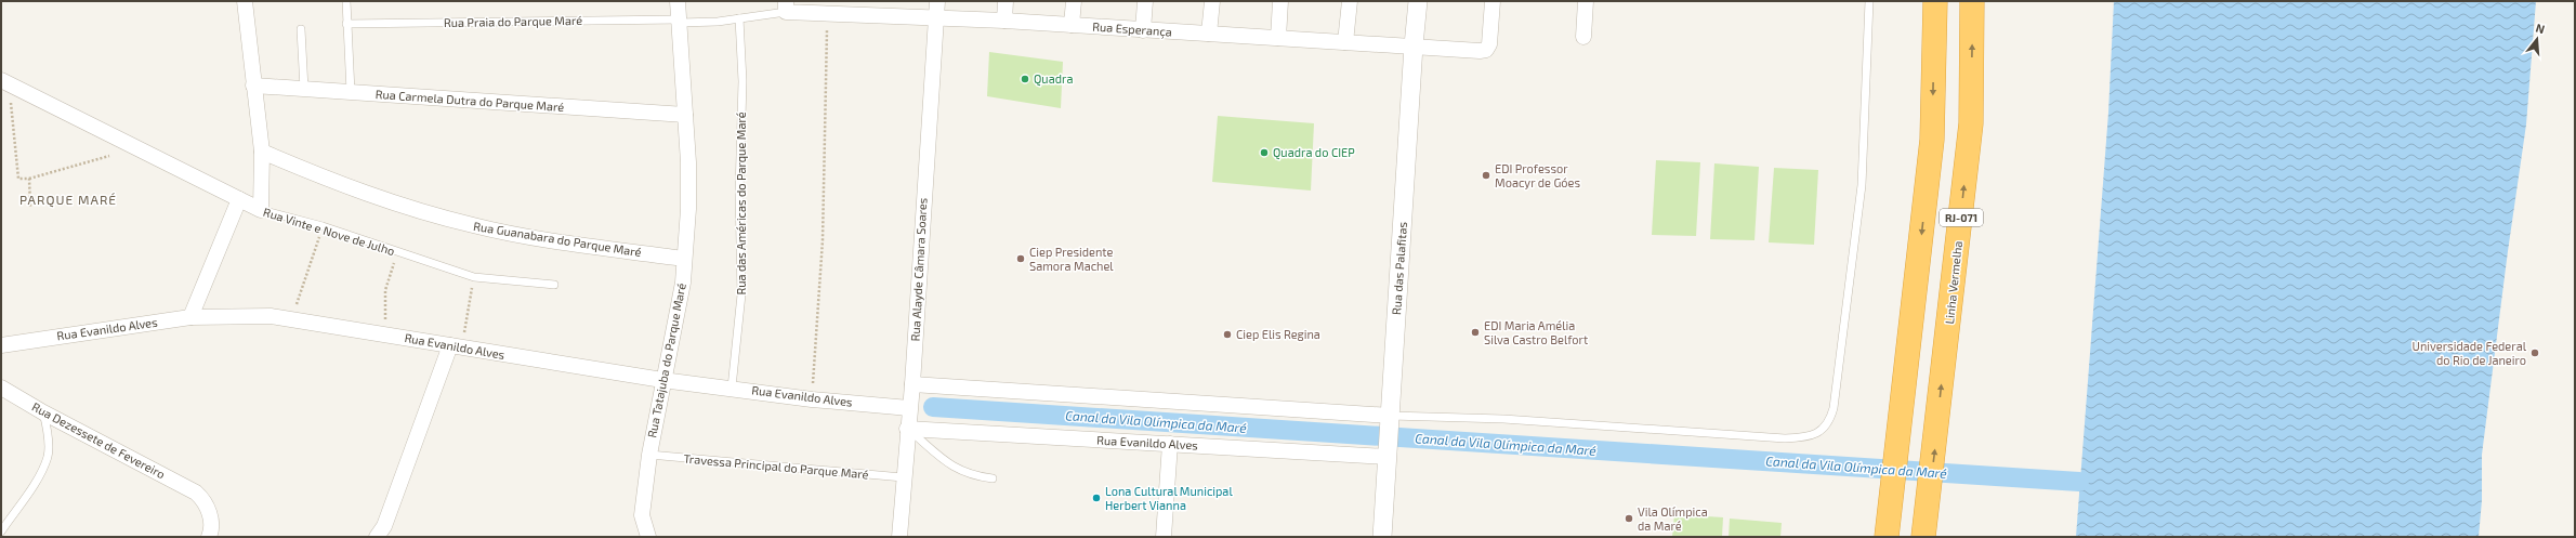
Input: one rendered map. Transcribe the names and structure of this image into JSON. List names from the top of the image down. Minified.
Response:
{"streets":{"highway":["RJ-071","Linha Vermelha"],"street":["Rua Esperança","Rua Carmela Dutra do Parque Maré","Rua Vinte e Nove de Julho","Rua Guanabara do Parque Maré","Rua das Palafitas","Rua Alayde Câmara Soares","Rua Evanildo Alves","Rua Tatajuba do Parque Maré","Rua Dezessete de Fevereiro"],"lane":["Rua Praia do Parque Maré","Rua das Américas do Parque Maré","Travessa Principal do Parque Maré"]},"crossings":[["Rua Praia do Parque Maré","Rua Esperança"],["Rua Praia do Parque Maré","Rua das Américas do Parque Maré"],["Rua Praia do Parque Maré","Rua Tatajuba do Parque Maré"],["Rua Esperança","Rua das Palafitas"],["Rua Esperança","Rua Alayde Câmara Soares"],["Rua Carmela Dutra do Parque Maré","Rua Tatajuba do Parque Maré"],["Rua das Américas do Parque Maré","Rua Evanildo Alves"],["Rua Guanabara do Parque Maré","Rua Tatajuba do Parque Maré"],["Rua das Palafitas","Rua Evanildo Alves"],["Rua Alayde Câmara Soares","Rua Evanildo Alves"],["Rua Alayde Câmara Soares","Travessa Principal do Parque Maré"],["Rua Evanildo Alves","Rua Tatajuba do Parque Maré"],["Rua Tatajuba do Parque Maré","Travessa Principal do Parque Maré"]],"districts":["PARQUE MARÉ"],"water":["Canal da Vila Olímpica da Maré"],"places":["Quadra","Quadra do CIEP","EDI Professor Moacyr de Góes","Ciep Presidente Samora Machel","EDI Maria Amélia Silva Castro Belfort","Ciep Elis Regina","Universidade Federal do Rio de Janeiro","Lona Cultural Municipal Herbert Vianna","Vila Olímpica da Maré"],"north":"top"}
